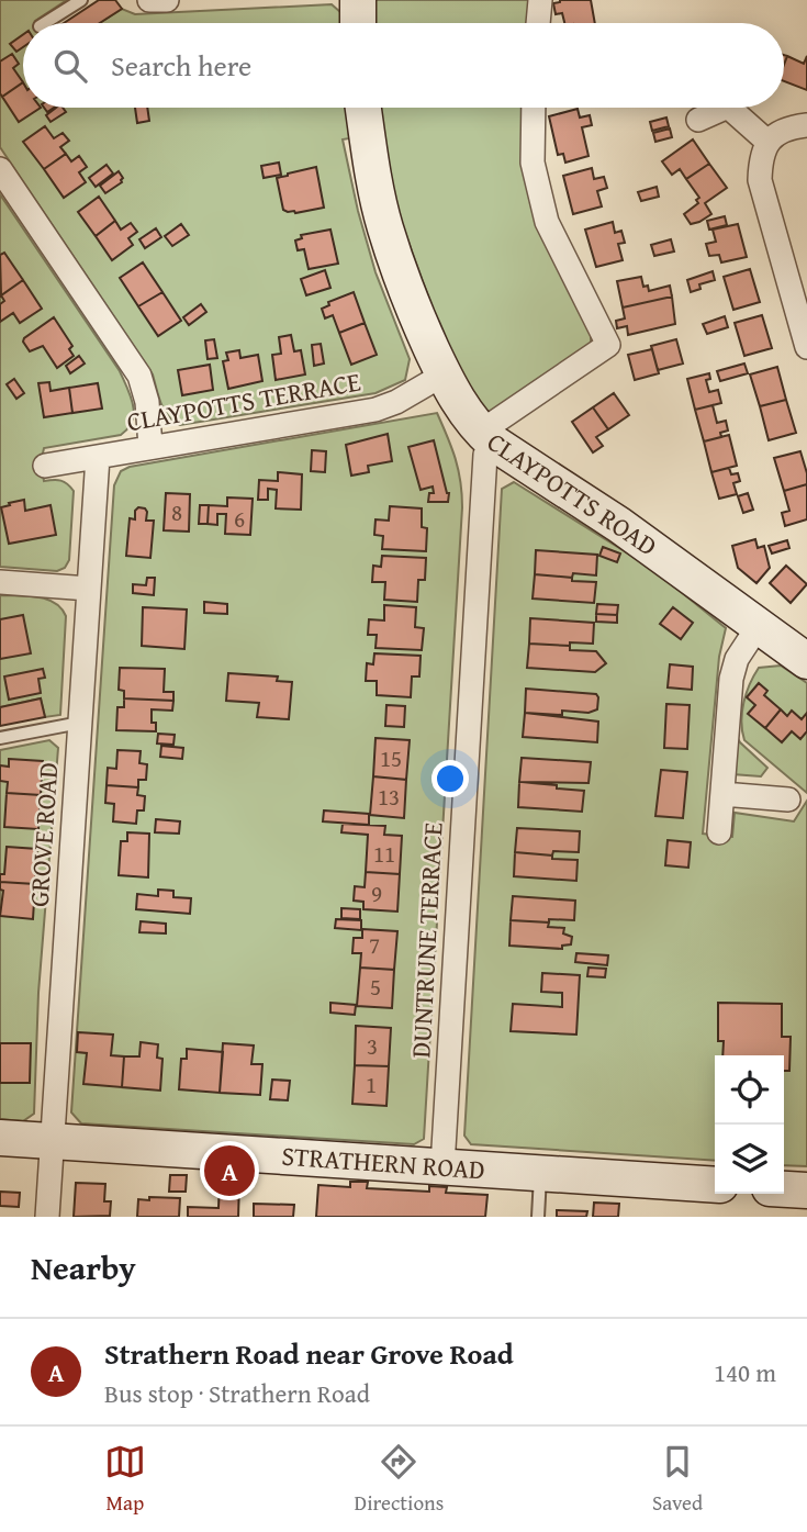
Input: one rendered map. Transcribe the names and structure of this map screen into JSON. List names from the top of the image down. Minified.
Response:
{"streets":{"main road":["CLAYPOTTS ROAD","STRATHERN ROAD"],"street":["CLAYPOTTS TERRACE","GROVE ROAD","DUNTRUNE TERRACE"]},"crossings":[["CLAYPOTTS TERRACE","CLAYPOTTS ROAD"],["CLAYPOTTS TERRACE","GROVE ROAD"],["CLAYPOTTS ROAD","DUNTRUNE TERRACE"],["GROVE ROAD","STRATHERN ROAD"],["DUNTRUNE TERRACE","STRATHERN ROAD"]],"house_numbers":["8","6","15","13","11","9","7","5","3","1"],"page":{"search":"Search here","pins":"A","heading":"Nearby","list":[{"mark":"A","name":"Strathern Road near Grove Road","note":"Bus stop · Strathern Road","value":"140 m"}],"nav":["Map","Directions","Saved"]}}
